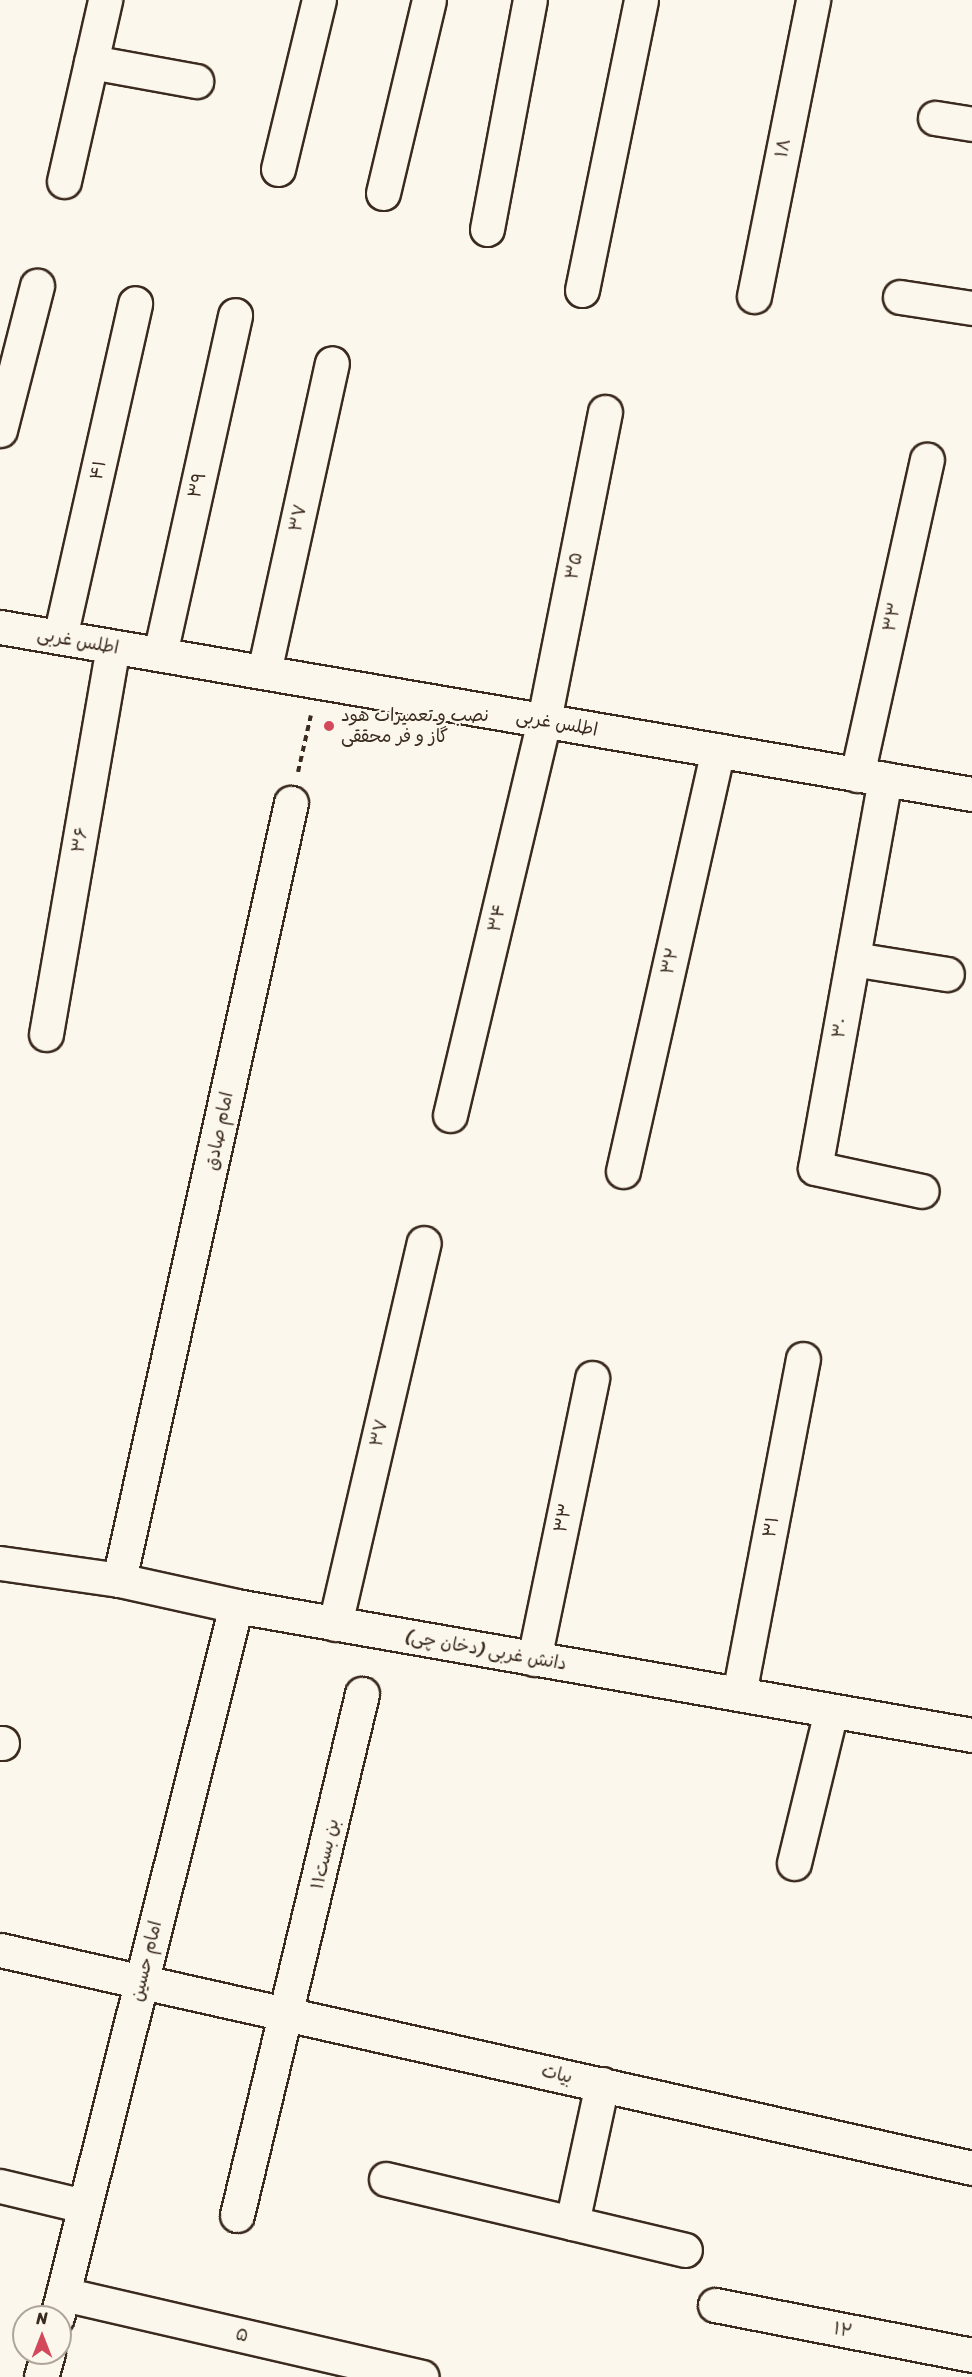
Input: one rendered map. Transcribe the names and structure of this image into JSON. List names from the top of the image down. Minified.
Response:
{"streets":{"street":["۱۸","۴۱","۳۹","۳۷","۳۵","۳۳","اطلس غربی","۳۶","۳۴","۳۲","۳۰","امام صادق","۳۱","دانش غربی (دخان چی)","بن بست۱۱","امام حسین","بیات","۱۲","۵"]},"crossings":[["۴۱","اطلس غربی"],["۳۹","اطلس غربی"],["۳۷","اطلس غربی"],["۳۷","دانش غربی (دخان چی)"],["۳۵","اطلس غربی"],["۳۵","۳۴"],["۳۳","اطلس غربی"],["۳۳","۳۰"],["۳۳","دانش غربی (دخان چی)"],["اطلس غربی","۳۶"],["اطلس غربی","۳۴"],["اطلس غربی","۳۲"],["اطلس غربی","۳۰"],["امام صادق","دانش غربی (دخان چی)"],["۳۱","دانش غربی (دخان چی)"],["دانش غربی (دخان چی)","امام حسین"],["بن بست۱۱","بیات"],["امام حسین","بیات"]],"places":["نصب و تعمیرات هود گاز و فر محققی"],"north":"top"}
